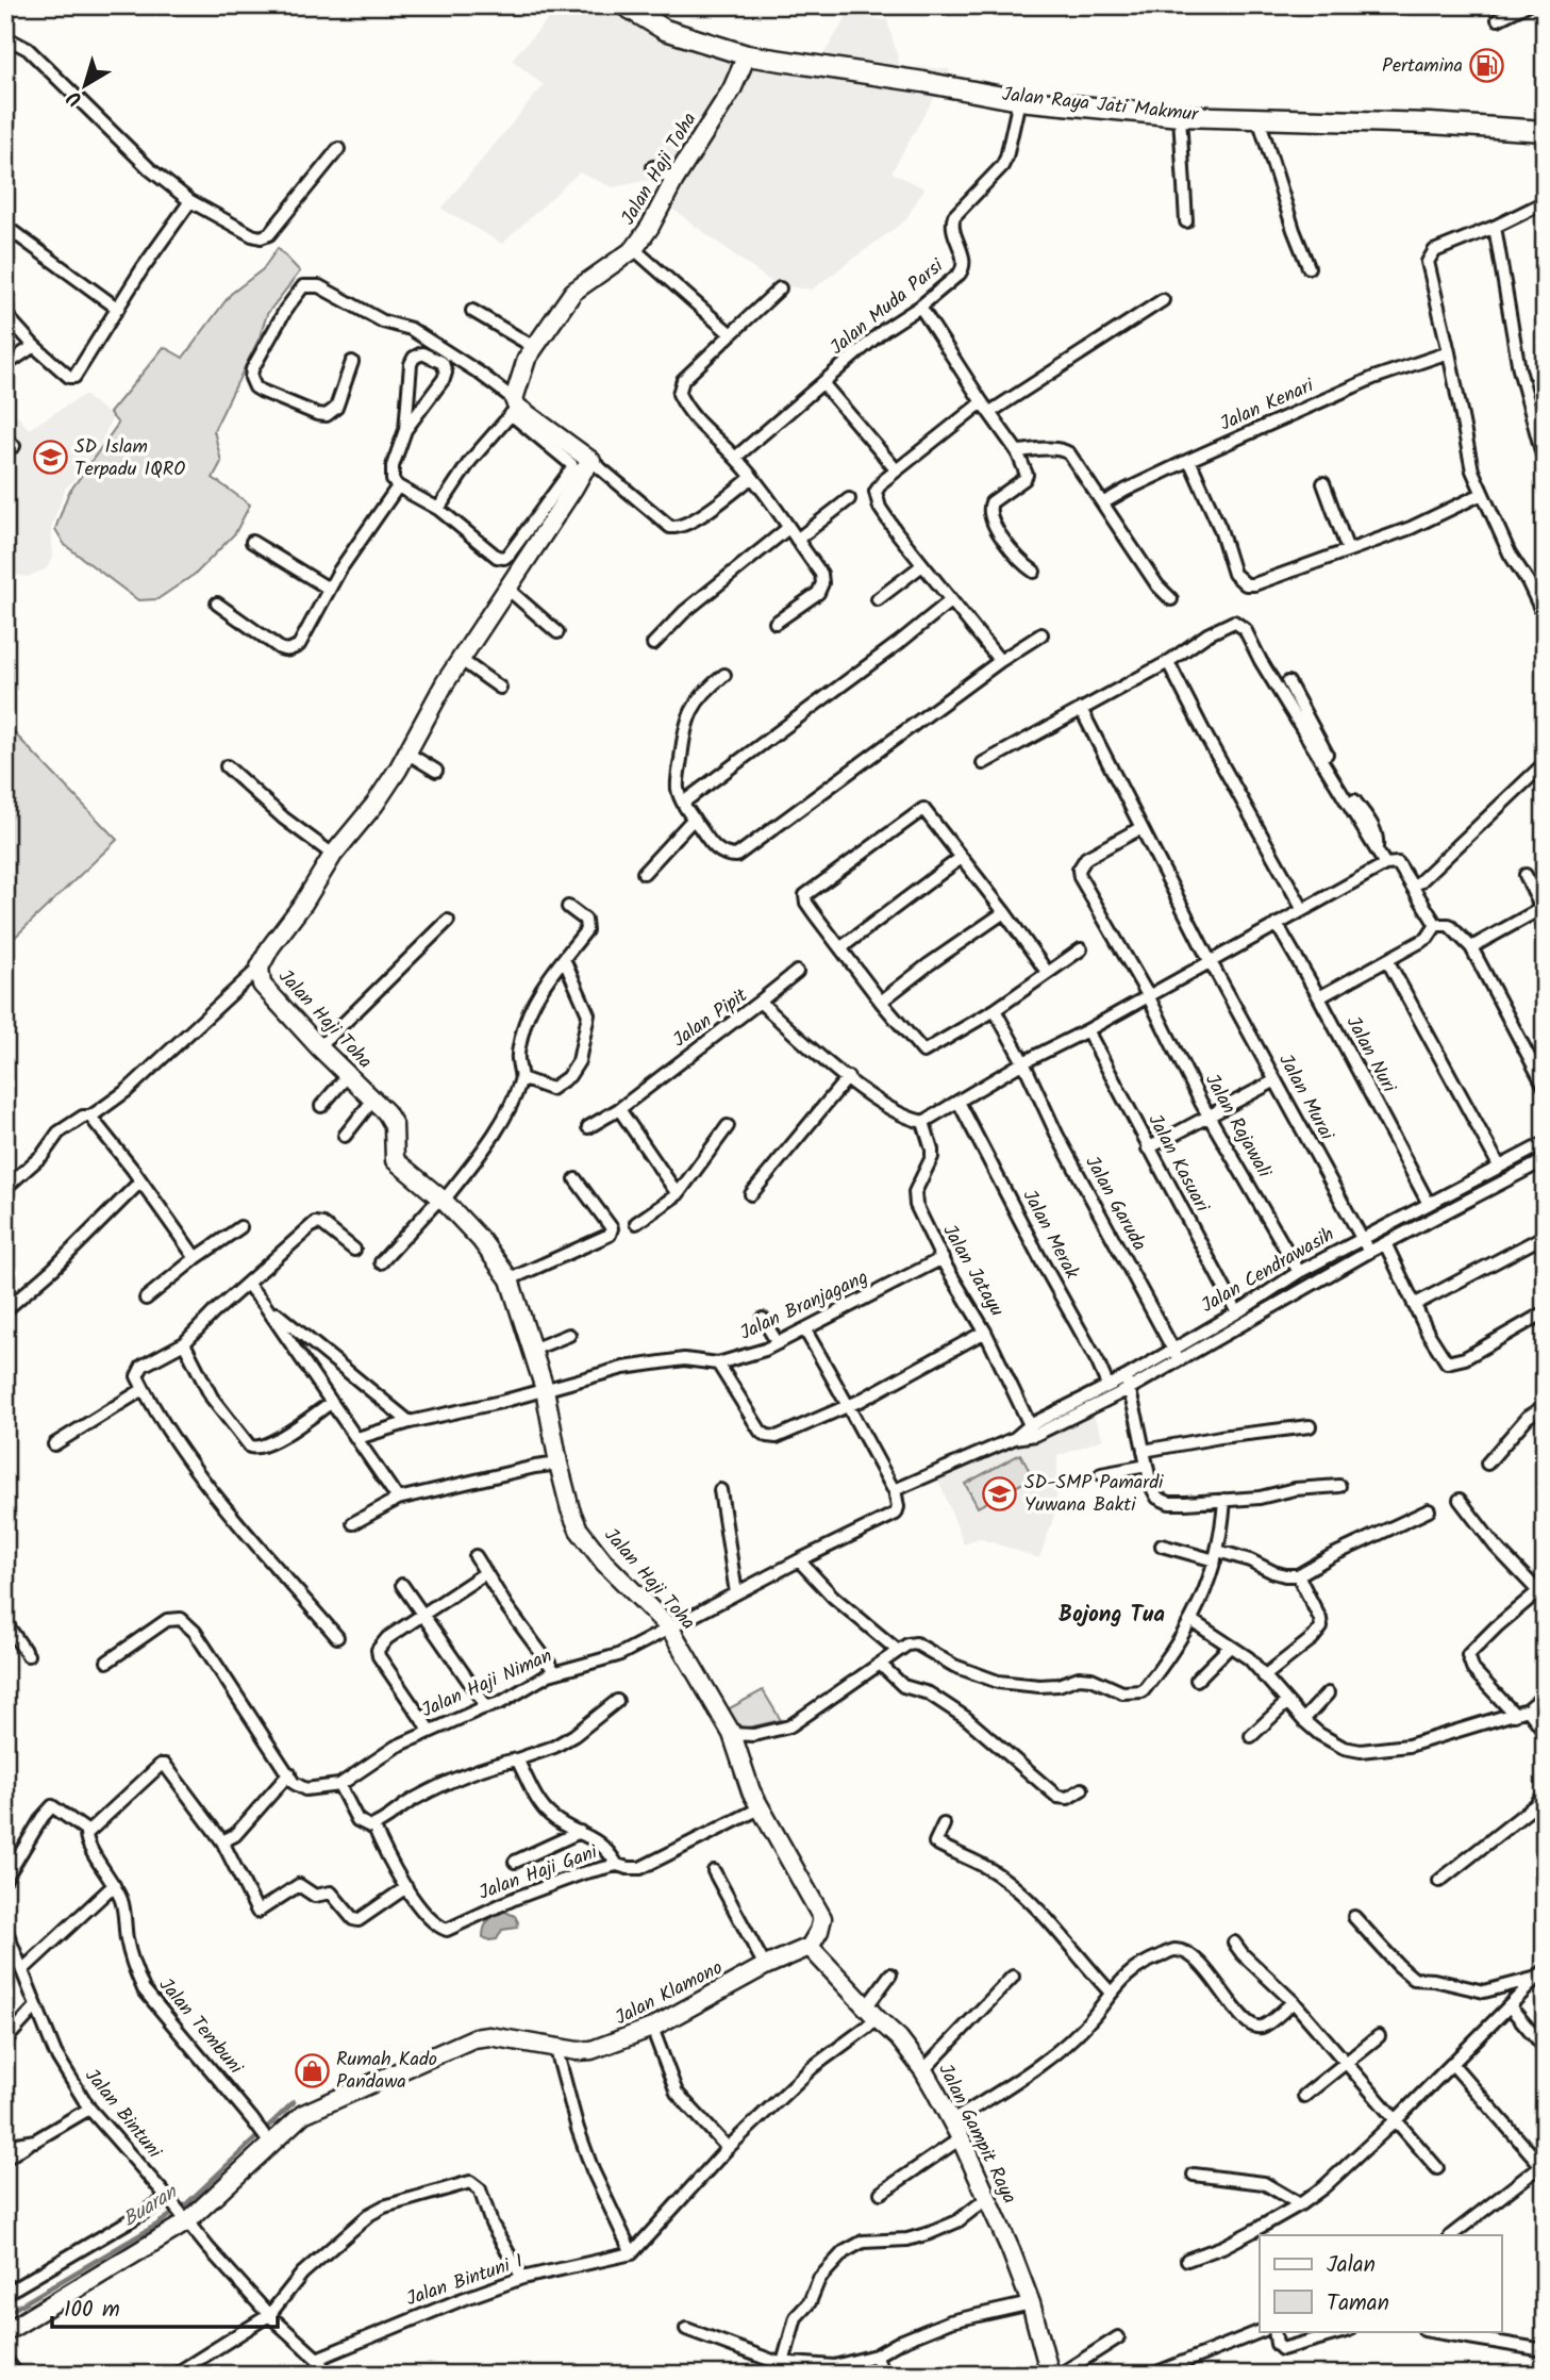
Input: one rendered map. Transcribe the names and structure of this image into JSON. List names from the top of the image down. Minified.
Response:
{"streets":{"main road":["Jalan Raya Jati Makmur"],"street":["Jalan Haji Toha","Jalan Muda Parsi","Jalan Kenari","Jalan Pipit","Jalan Nuri","Jalan Murai","Jalan Rajawali","Jalan Kasuari","Jalan Garuda","Jalan Merak","Jalan Jatayu","Jalan Cendrawasih","Jalan Branjagang","Jalan Haji Niman","Jalan Haji Gani","Jalan Klamono","Jalan Tembuni","Jalan Bintuni","Jalan Gampit Raya","Jalan Bintuni I"]},"crossings":[["Jalan Raya Jati Makmur","Jalan Haji Toha"],["Jalan Raya Jati Makmur","Jalan Muda Parsi"],["Jalan Haji Toha","Jalan Branjagang"],["Jalan Haji Toha","Jalan Haji Niman"],["Jalan Haji Toha","Jalan Haji Gani"],["Jalan Haji Toha","Jalan Klamono"],["Jalan Haji Toha","Jalan Gampit Raya"],["Jalan Pipit","Jalan Jatayu"],["Jalan Nuri","Jalan Cendrawasih"],["Jalan Murai","Jalan Rajawali"],["Jalan Murai","Jalan Cendrawasih"],["Jalan Rajawali","Jalan Cendrawasih"],["Jalan Kasuari","Jalan Cendrawasih"],["Jalan Garuda","Jalan Cendrawasih"],["Jalan Merak","Jalan Cendrawasih"],["Jalan Jatayu","Jalan Cendrawasih"],["Jalan Jatayu","Jalan Branjagang"],["Jalan Cendrawasih","Jalan Haji Niman"],["Jalan Haji Niman","Jalan Haji Gani"],["Jalan Klamono","Jalan Tembuni"],["Jalan Klamono","Jalan Bintuni"],["Jalan Klamono","Jalan Gampit Raya"],["Jalan Bintuni","Jalan Bintuni I"]],"districts":["Bojong Tua"],"water":["Buaran"],"places":{"fuel station":["Pertamina"],"school or university":["SD Islam Terpadu IQRO","SD-SMP Pamardi Yuwana Bakti"],"shop":["Rumah Kado Pandawa"]},"legend":["Jalan","Taman"],"scale_bar":"100 m","north":"bottom left"}
